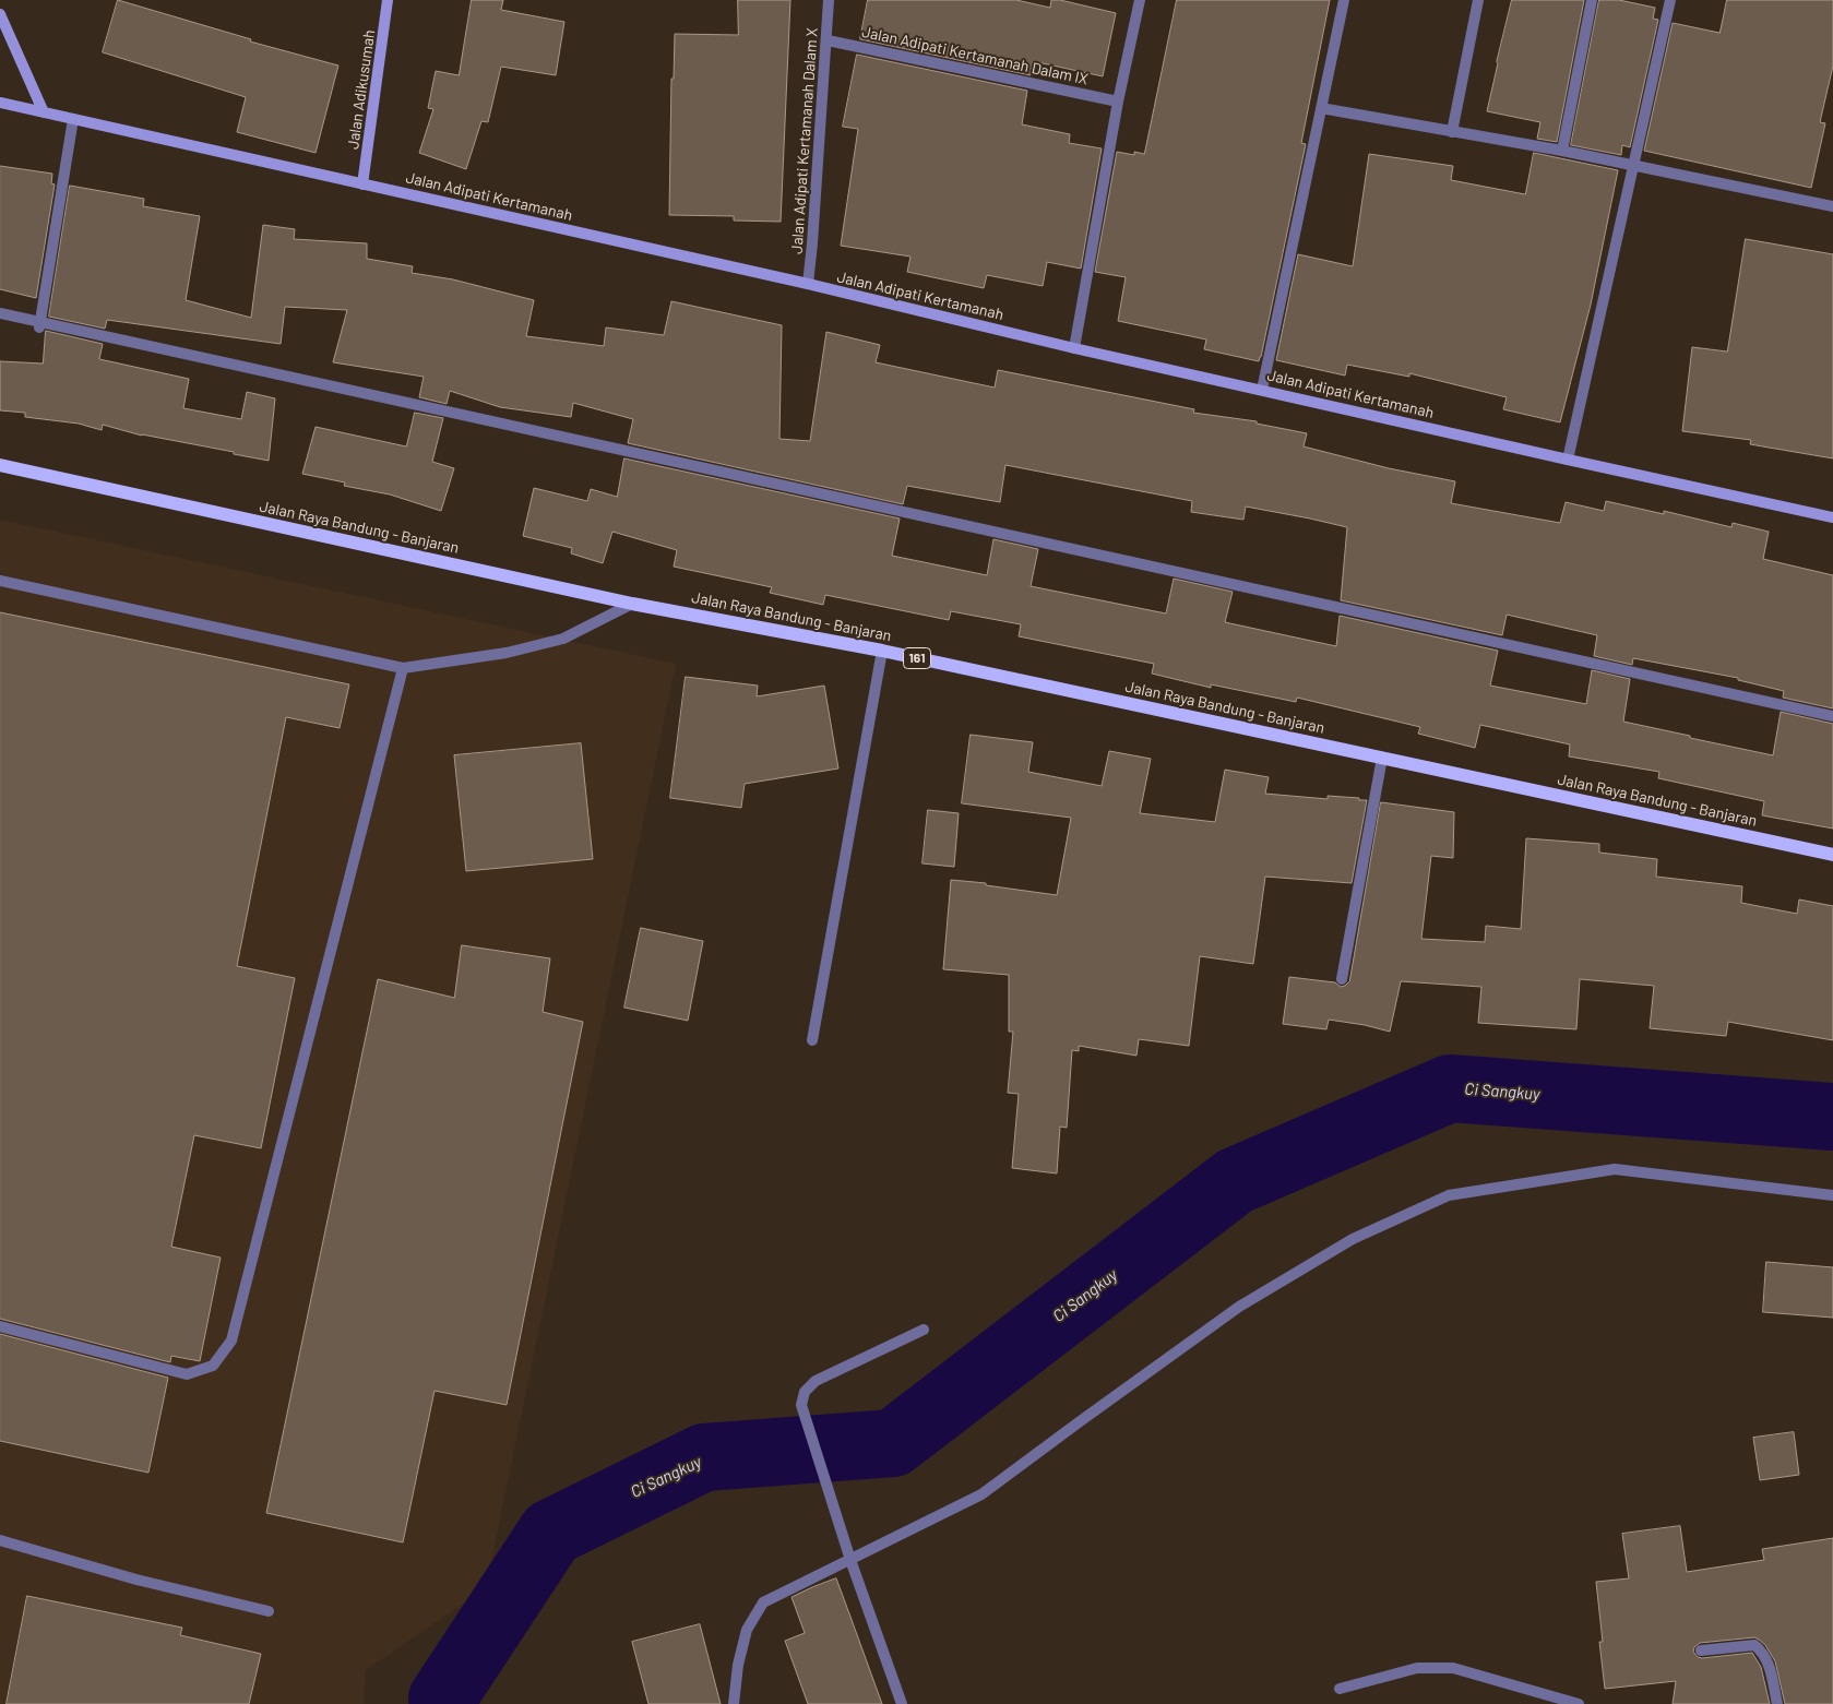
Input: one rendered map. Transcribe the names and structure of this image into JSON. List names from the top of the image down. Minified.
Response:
{"streets":{"main road":["Jalan Adikusumah","Jalan Adipati Kertamanah","Jalan Raya Bandung - Banjaran","161"],"street":["Jalan Adipati Kertamanah Dalam IX","Jalan Adipati Kertamanah Dalam X"]},"crossings":[["Jalan Adipati Kertamanah Dalam IX","Jalan Adipati Kertamanah Dalam X"],["Jalan Adikusumah","Jalan Adipati Kertamanah"],["Jalan Adipati Kertamanah Dalam X","Jalan Adipati Kertamanah"]],"water":["Ci Sangkuy"]}
